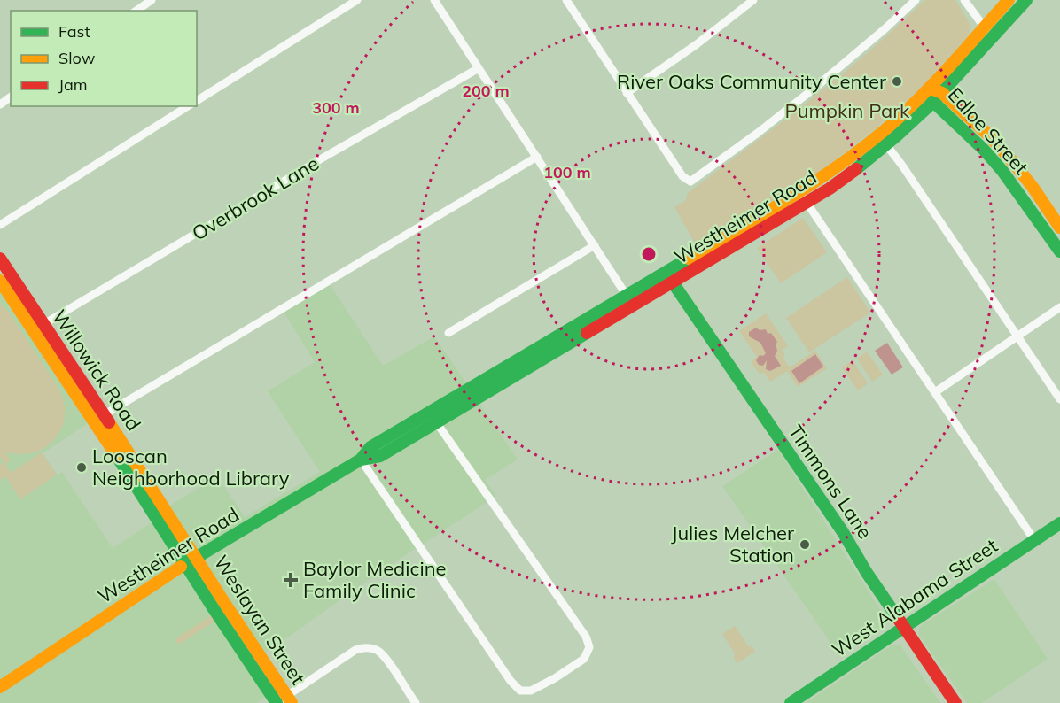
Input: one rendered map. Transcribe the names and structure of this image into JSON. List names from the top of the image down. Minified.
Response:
{"streets":{"main road":["Edloe Street","Westheimer Road","Willowick Road","Timmons Lane","West Alabama Street","Weslayan Street"],"street":["Overbrook Lane"]},"crossings":[["Edloe Street","Westheimer Road"],["Overbrook Lane","Willowick Road"],["Westheimer Road","Willowick Road"],["Westheimer Road","Timmons Lane"],["Westheimer Road","Weslayan Street"],["Willowick Road","Weslayan Street"],["Timmons Lane","West Alabama Street"]],"parks":["Pumpkin Park"],"places":{"other":["River Oaks Community Center","Looscan Neighborhood Library","Julies Melcher Station"],"health":["Baylor Medicine Family Clinic"]},"legend":["Fast","Slow","Jam"],"rings":["200 m","300 m","100 m"]}
